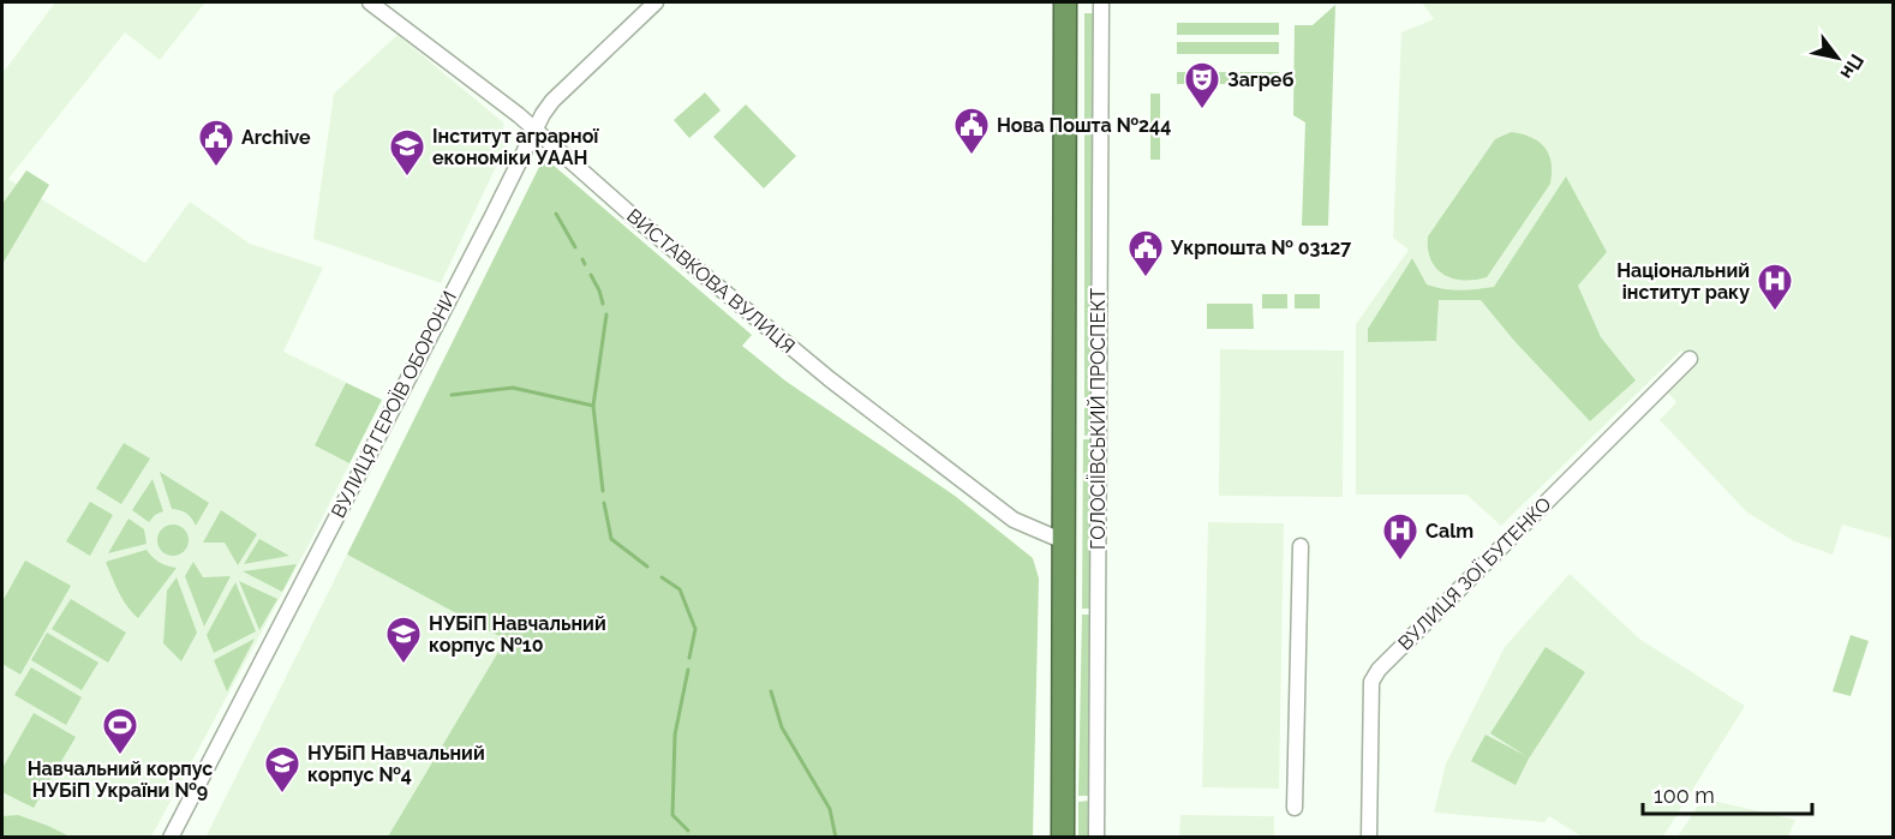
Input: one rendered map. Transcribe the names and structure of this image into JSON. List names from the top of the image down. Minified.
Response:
{"streets":{"highway":["ГОЛОСІЇВСЬКИЙ ПРОСПЕКТ"],"street":["ВИСТАВКОВА ВУЛИЦЯ","ВУЛИЦЯ ГЕРОЇВ ОБОРОНИ","ВУЛИЦЯ ЗОЇ БУТЕНКО"]},"crossings":[["ВИСТАВКОВА ВУЛИЦЯ","ВУЛИЦЯ ГЕРОЇВ ОБОРОНИ"],["ВИСТАВКОВА ВУЛИЦЯ","ГОЛОСІЇВСЬКИЙ ПРОСПЕКТ"]],"places":{"theatre":["Загреб"],"public building":["Нова Пошта №244","Archive","Укрпошта № 03127"],"school or university":["Інститут аграрної економіки УААН","НУБіП Навчальний корпус №10","НУБіП Навчальний корпус №4"],"hospital":["Національний інститут раку","Calm"],"sports":["Навчальний корпус НУБіП України №9"]},"scale_bar":"100 m","north":"bottom right"}
